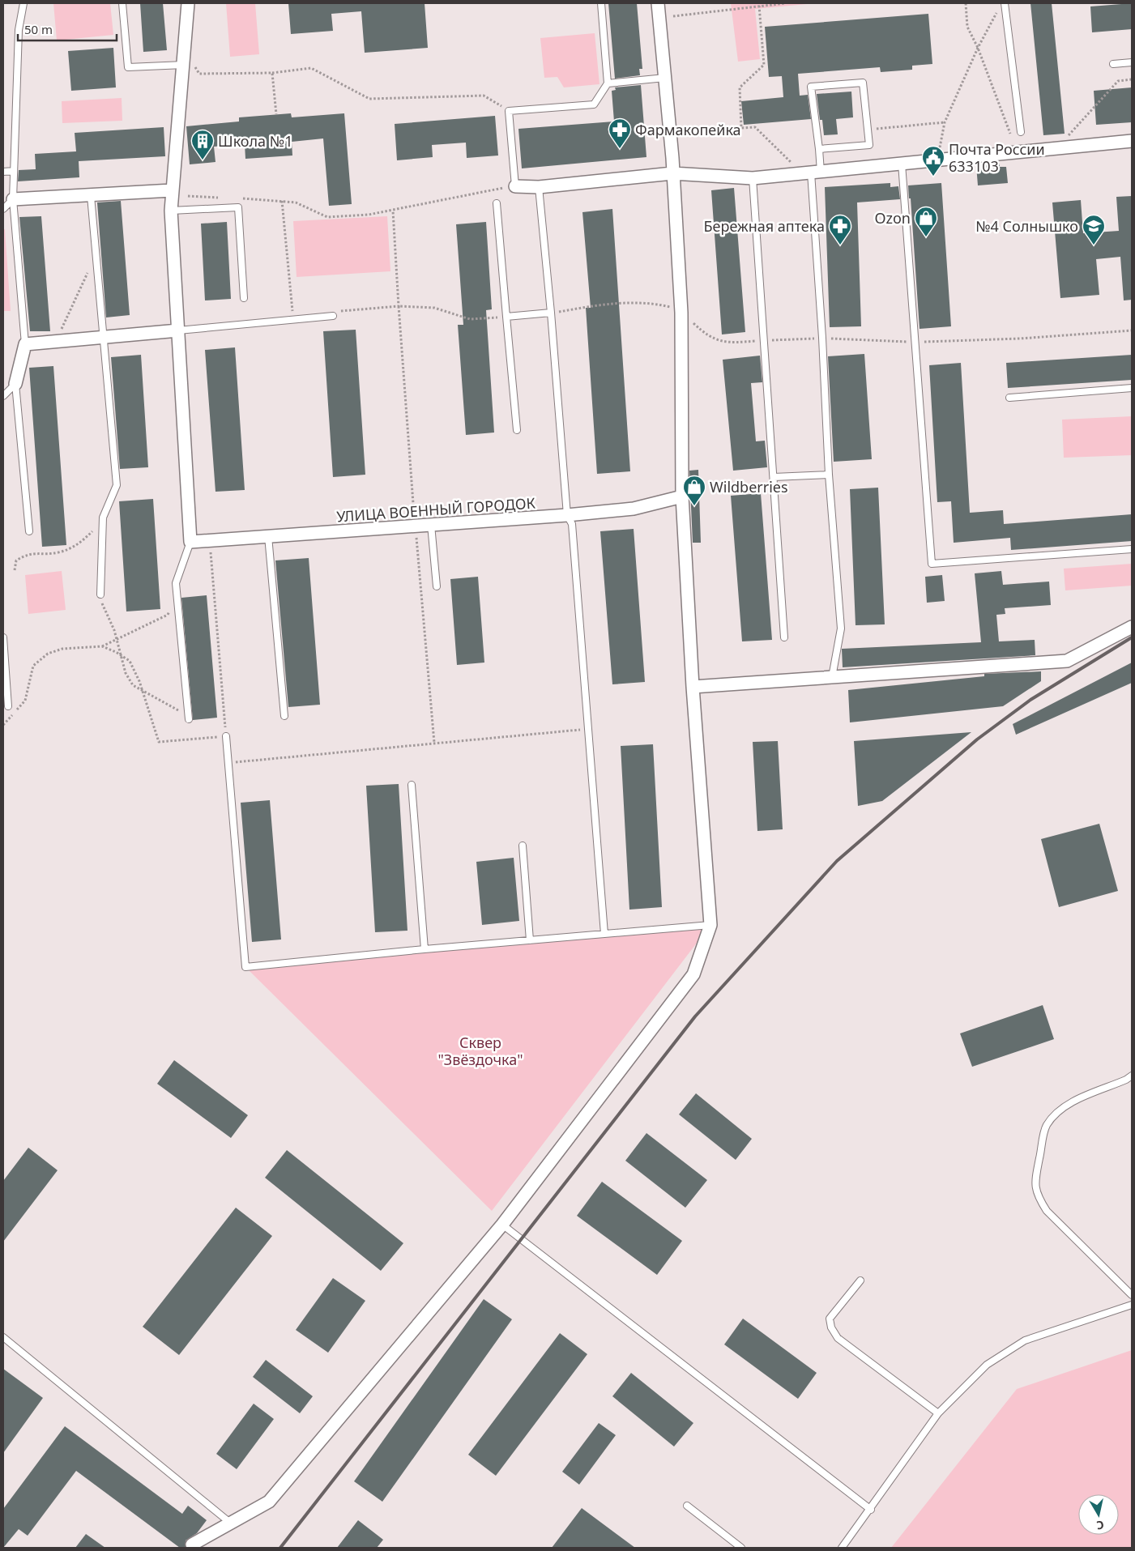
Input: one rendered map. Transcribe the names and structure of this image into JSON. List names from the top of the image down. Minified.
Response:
{"streets":{"street":["УЛИЦА ВОЕННЫЙ ГОРОДОК"]},"parks":["Сквер \"Звёздочка\""],"places":{"pharmacy":["Фармакопейка","Бережная аптека"],"building":["Школа №1"],"public building":["Почта России 633103"],"shop":["Ozon","Wildberries"],"school or university":["№4 Солнышко"]},"scale_bar":"50 m","north":"bottom"}
